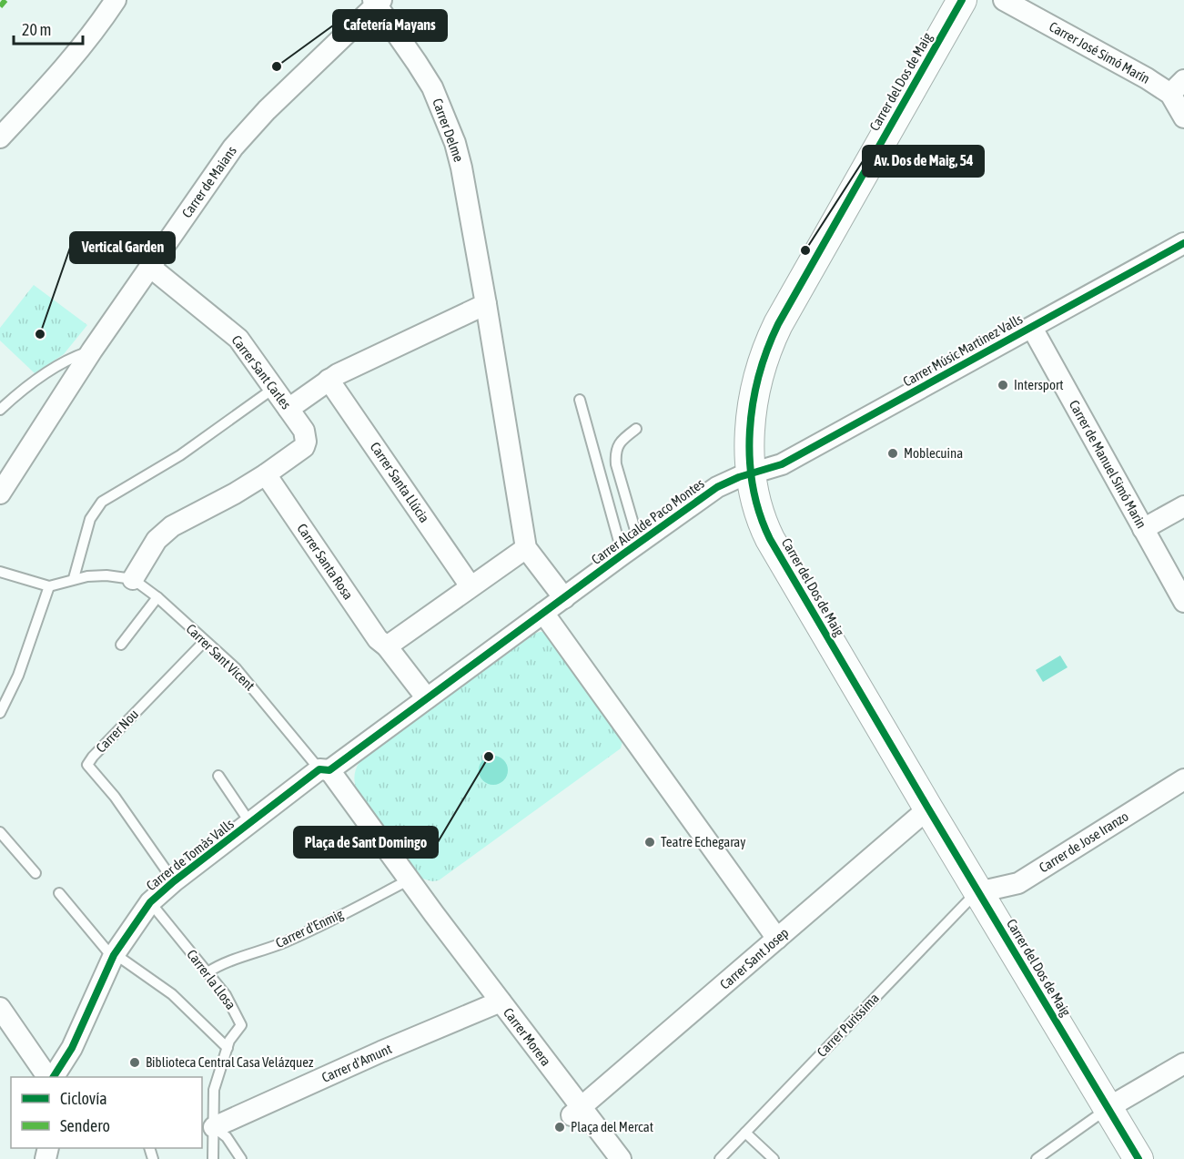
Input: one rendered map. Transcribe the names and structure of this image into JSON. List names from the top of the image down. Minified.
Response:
{"streets":{"street":["Carrer José Simó Marín","Carrer del Dos de Maig","Carrer Delme","Carrer de Maians","Carrer Músic Martinez Valls","Carrer Sant Carles","Carrer de Manuel Simó Marin","Carrer Santa Llúcia","Carrer Alcalde Paco Montes","Carrer Santa Rosa","Carrer de Jose Iranzo","Carrer de Tomàs Valls","Carrer Sant Josep","Carrer Morera","Carrer d'Amunt"],"lane":["Carrer Sant Vicent","Carrer Nou","Carrer d'Enmig","Carrer la Llosa","Carrer Purissima"]},"crossings":[["Carrer del Dos de Maig","Carrer Músic Martinez Valls"],["Carrer del Dos de Maig","Carrer Alcalde Paco Montes"],["Carrer del Dos de Maig","Carrer de Jose Iranzo"],["Carrer del Dos de Maig","Carrer Sant Josep"],["Carrer del Dos de Maig","Carrer Purissima"],["Carrer Delme","Carrer de Maians"],["Carrer Delme","Carrer Alcalde Paco Montes"],["Carrer de Maians","Carrer Sant Carles"],["Carrer Músic Martinez Valls","Carrer de Manuel Simó Marin"],["Carrer Músic Martinez Valls","Carrer Alcalde Paco Montes"],["Carrer Sant Carles","Carrer Santa Rosa"],["Carrer Alcalde Paco Montes","Carrer Santa Rosa"],["Carrer Alcalde Paco Montes","Carrer de Tomàs Valls"],["Carrer Santa Rosa","Carrer de Tomàs Valls"],["Carrer Sant Vicent","Carrer Nou"],["Carrer Sant Vicent","Carrer de Tomàs Valls"],["Carrer Sant Vicent","Carrer Morera"],["Carrer Nou","Carrer de Tomàs Valls"],["Carrer de Jose Iranzo","Carrer Purissima"],["Carrer de Tomàs Valls","Carrer la Llosa"],["Carrer de Tomàs Valls","Carrer Morera"],["Carrer d'Enmig","Carrer la Llosa"],["Carrer d'Enmig","Carrer Morera"],["Carrer Sant Josep","Carrer Morera"],["Carrer la Llosa","Carrer d'Amunt"],["Carrer Morera","Carrer d'Amunt"]],"places":["Cafetería Mayans","Av. Dos de Maig, 54","Vertical Garden","Intersport","Moblecuina","Plaça de Sant Domingo","Teatre Echegaray","Biblioteca Central Casa Velázquez","Plaça del Mercat"],"legend":["Ciclovía","Sendero"],"scale_bar":"20 m"}
